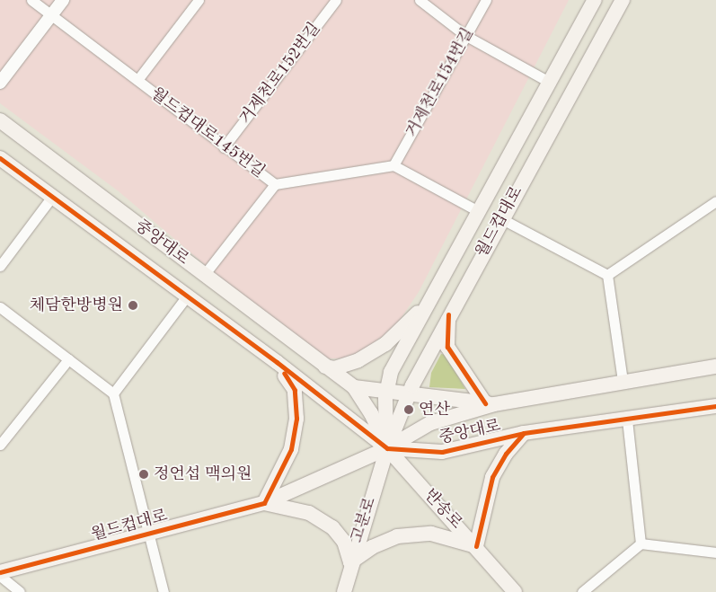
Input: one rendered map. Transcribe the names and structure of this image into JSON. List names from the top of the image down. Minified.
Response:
{"streets":{"main road":["월드컵대로","중앙대로","반송로","고분로"],"street":["거제천로152번길","거제천로154번길","월드컵대로145번길"]},"crossings":[["거제천로152번길","월드컵대로145번길"],["거제천로154번길","월드컵대로145번길"],["월드컵대로","중앙대로"],["월드컵대로","반송로"],["월드컵대로","고분로"],["중앙대로","반송로"],["중앙대로","고분로"],["반송로","고분로"]],"places":["체담한방병원","연산","정언섭 맥의원"]}
